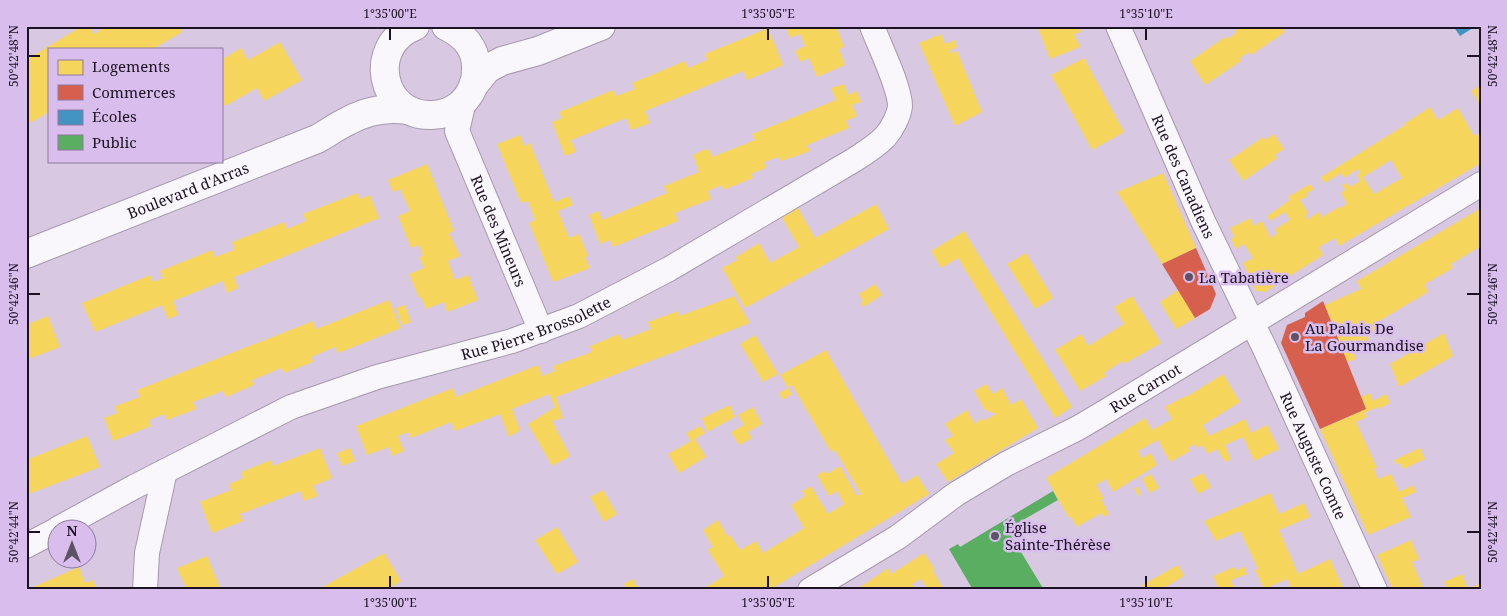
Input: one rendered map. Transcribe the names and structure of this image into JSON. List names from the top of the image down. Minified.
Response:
{"streets":{"street":["Rue des Canadiens","Boulevard d'Arras","Rue des Mineurs","Rue Pierre Brossolette","Rue Carnot","Rue Auguste Comte"]},"crossings":[["Rue des Canadiens","Rue Carnot"],["Rue des Canadiens","Rue Auguste Comte"],["Rue des Mineurs","Rue Pierre Brossolette"],["Rue Carnot","Rue Auguste Comte"]],"places":["La Tabatière","Au Palais De La Gourmandise","Église Sainte-Thérèse"],"legend":["Logements","Commerces","Écoles","Public"],"north":"top","coordinates":["1°35'00\"E","1°35'05\"E","1°35'10\"E","50°42'48\"N","50°42'46\"N","50°42'44\"N"]}
